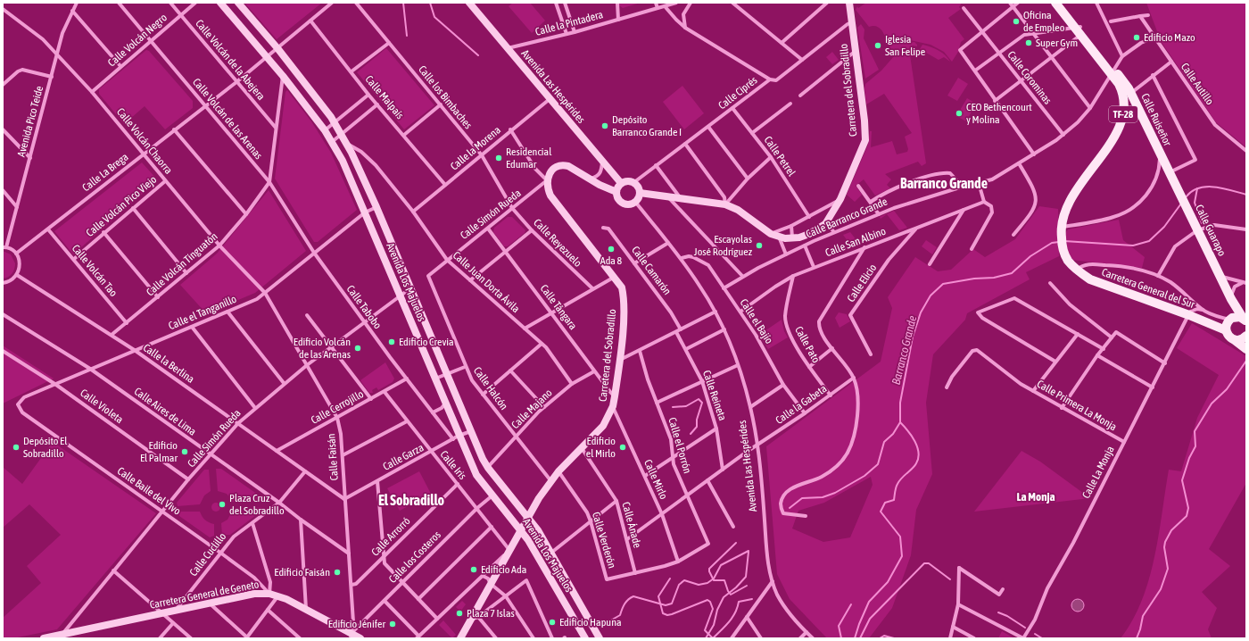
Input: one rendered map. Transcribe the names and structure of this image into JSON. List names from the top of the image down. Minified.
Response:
{"streets":{"main road":["TF-28","Calle Ruiseñor","Calle Guarapo","Carretera General del Sur"],"street":["Calle la Pintadera","Calle Volcán Negro","Calle Volcán de la Abejera","Calle Corominas","Calle Autillo","Avenida Las Hespérides","Carretera del Sobradillo","Calle Ciprés","Calle Malpaís","Calle los Bimbaches","Calle Volcán de las Arenas","Avenida Pico Teide","Calle Volcán Chaorra","Calle la Morena","Calle Petrel","Calle La Brega","Calle Volcán Pico Viejo","Calle Simón Rueda","Calle Barranco Grande","Calle San Albino","Calle Reyezuelo","Calle Volcán Tinguatón","Calle Volcán Tao","Calle Camarón","Avenida Los Majuelos","Calle Juan Dorta Ávila","Calle Elicio","Calle Tabobo","Calle Tángara","Calle el Tanganillo","Calle el Bajío","Calle Pato","Calle la Berlina","Calle Halcón","Calle Reineta","Calle la Gabeta","Calle Primera La Monja","Calle Violeta","Calle Cerrojillo","Calle Majano","Calle Aires de Lima","Calle el Porrón","Calle Faisán","Calle Garza","Calle Iris","Calle La Monja","Calle Mirlo","Calle Baile del Vivo","Calle Ánade","Calle Arrorró","Calle Verderón","Calle Cuclillo","Calle los Costeros","Carretera General de Geneto"]},"crossings":[["Calle la Pintadera","Avenida Las Hespérides"],["Calle Volcán Negro","Calle Volcán de la Abejera"],["Calle Volcán Negro","Calle Volcán de las Arenas"],["Calle Volcán Negro","Calle Volcán Chaorra"],["Calle Volcán de la Abejera","Calle La Brega"],["Calle Volcán de la Abejera","Calle Volcán Tinguatón"],["Calle Corominas","Calle Barranco Grande"],["Calle Autillo","Calle Ruiseñor"],["Avenida Las Hespérides","Carretera del Sobradillo"],["Avenida Las Hespérides","Calle Ciprés"],["Avenida Las Hespérides","Calle la Morena"],["Avenida Las Hespérides","Calle el Bajío"],["Avenida Las Hespérides","Calle la Gabeta"],["Carretera del Sobradillo","Calle Ciprés"],["Carretera del Sobradillo","Calle Simón Rueda"],["Carretera del Sobradillo","Avenida Los Majuelos"],["Carretera del Sobradillo","Calle Tángara"],["Carretera del Sobradillo","Calle Halcón"],["Carretera del Sobradillo","Calle Iris"],["Carretera del Sobradillo","Calle Mirlo"],["Carretera del Sobradillo","Calle Ánade"],["Carretera del Sobradillo","Calle Verderón"],["Calle Ciprés","Calle Petrel"],["Calle Malpaís","Calle la Morena"],["Calle Malpaís","Calle La Brega"],["Calle los Bimbaches","Calle la Morena"],["Calle los Bimbaches","Calle Simón Rueda"],["Calle los Bimbaches","Calle Reyezuelo"],["TF-28","Calle Guarapo"],["TF-28","Carretera General del Sur"],["Calle Volcán de las Arenas","Calle La Brega"],["Calle Volcán de las Arenas","Calle Volcán Tinguatón"],["Calle Volcán de las Arenas","Calle Tabobo"],["Calle Volcán de las Arenas","Calle el Tanganillo"],["Calle Ruiseñor","Calle Barranco Grande"],["Calle Ruiseñor","Calle Guarapo"],["Calle Ruiseñor","Carretera General del Sur"],["Avenida Pico Teide","Calle Volcán Chaorra"],["Calle Volcán Chaorra","Calle La Brega"],["Calle Volcán Chaorra","Calle Volcán Pico Viejo"],["Calle Volcán Chaorra","Calle Volcán Tinguatón"],["Calle Volcán Chaorra","Calle el Tanganillo"],["Calle Volcán Chaorra","Calle Faisán"],["Calle la Morena","Calle Juan Dorta Ávila"],["Calle La Brega","Calle Volcán Tao"],["Calle La Brega","Avenida Los Majuelos"],["Calle Volcán Pico Viejo","Calle Volcán Tao"],["Calle Simón Rueda","Calle Reyezuelo"],["Calle Simón Rueda","Avenida Los Majuelos"],["Calle Simón Rueda","Calle Juan Dorta Ávila"],["Calle Simón Rueda","Calle Tabobo"],["Calle Simón Rueda","Calle Tángara"],["Calle Simón Rueda","Calle la Berlina"],["Calle Simón Rueda","Calle Halcón"],["Calle Simón Rueda","Calle Violeta"],["Calle Simón Rueda","Calle Aires de Lima"],["Calle Simón Rueda","Calle Faisán"],["Calle Simón Rueda","Calle Baile del Vivo"],["Calle Simón Rueda","Carretera General de Geneto"],["Calle Barranco Grande","Carretera General del Sur"],["Calle Barranco Grande","Calle el Bajío"],["Calle San Albino","Calle Elicio"],["Calle San Albino","Calle el Bajío"],["Calle San Albino","Calle Pato"],["Calle Volcán Tinguatón","Calle Volcán Tao"],["Calle Volcán Tinguatón","Avenida Los Majuelos"],["Calle Volcán Tinguatón","Calle la Berlina"],["Avenida Los Majuelos","Calle Juan Dorta Ávila"],["Avenida Los Majuelos","Calle Tabobo"],["Avenida Los Majuelos","Calle el Tanganillo"],["Avenida Los Majuelos","Calle Majano"],["Avenida Los Majuelos","Calle Garza"],["Avenida Los Majuelos","Calle los Costeros"],["Calle Juan Dorta Ávila","Calle Majano"],["Carretera General del Sur","Calle La Monja"],["Calle Tabobo","Calle el Tanganillo"],["Calle Tabobo","Calle Cerrojillo"],["Calle Tabobo","Calle Garza"],["Calle Tángara","Calle Majano"],["Calle el Tanganillo","Calle la Berlina"],["Calle el Tanganillo","Calle Violeta"],["Calle el Tanganillo","Calle Aires de Lima"],["Calle el Tanganillo","Calle Faisán"],["Calle el Tanganillo","Calle Baile del Vivo"],["Calle el Bajío","Calle la Gabeta"],["Calle Pato","Calle la Gabeta"],["Calle la Berlina","Calle Cerrojillo"],["Calle la Berlina","Calle Faisán"],["Calle la Berlina","Calle Garza"],["Calle la Berlina","Calle Cuclillo"],["Calle Halcón","Calle Majano"],["Calle Reineta","Calle la Gabeta"],["Calle la Gabeta","Calle el Porrón"],["Calle la Gabeta","Calle Mirlo"],["Calle la Gabeta","Calle Ánade"],["Calle Primera La Monja","Calle La Monja"],["Calle Cerrojillo","Calle Faisán"],["Calle Cerrojillo","Calle Iris"],["Calle Aires de Lima","Calle Faisán"],["Calle Aires de Lima","Calle Cuclillo"],["Calle el Porrón","Calle Mirlo"],["Calle Faisán","Calle Garza"],["Calle Faisán","Calle Arrorró"],["Calle Faisán","Calle los Costeros"],["Calle Faisán","Carretera General de Geneto"],["Calle Garza","Calle Iris"],["Calle Iris","Calle Arrorró"],["Calle Iris","Calle los Costeros"],["Calle Baile del Vivo","Calle Cuclillo"],["Calle Baile del Vivo","Carretera General de Geneto"],["Calle Ánade","Calle Verderón"],["Calle Cuclillo","Carretera General de Geneto"],["Calle los Costeros","Carretera General de Geneto"]],"districts":["Barranco Grande","La Monja","El Sobradillo"],"water":["Barranco Grande"],"places":["Oficina de Empleo","Edificio Mazo","Super Gym","Iglesia San Felipe","CEO Bethencourt y Molina","Depósito Barranco Grande I","Residencial Edumar","Escayolas José Rodríguez","Ada 8","Edificio Crevia","Edificio Volcán de las Arenas","Depósito El Sobradillo","Edificio el Mirlo","Edificio El Palmar","Plaza Cruz del Sobradillo","Edificio Ada","Edificio Faisán","Plaza 7 Islas","Edificio Hapuna","Edificio Jénifer"]}
